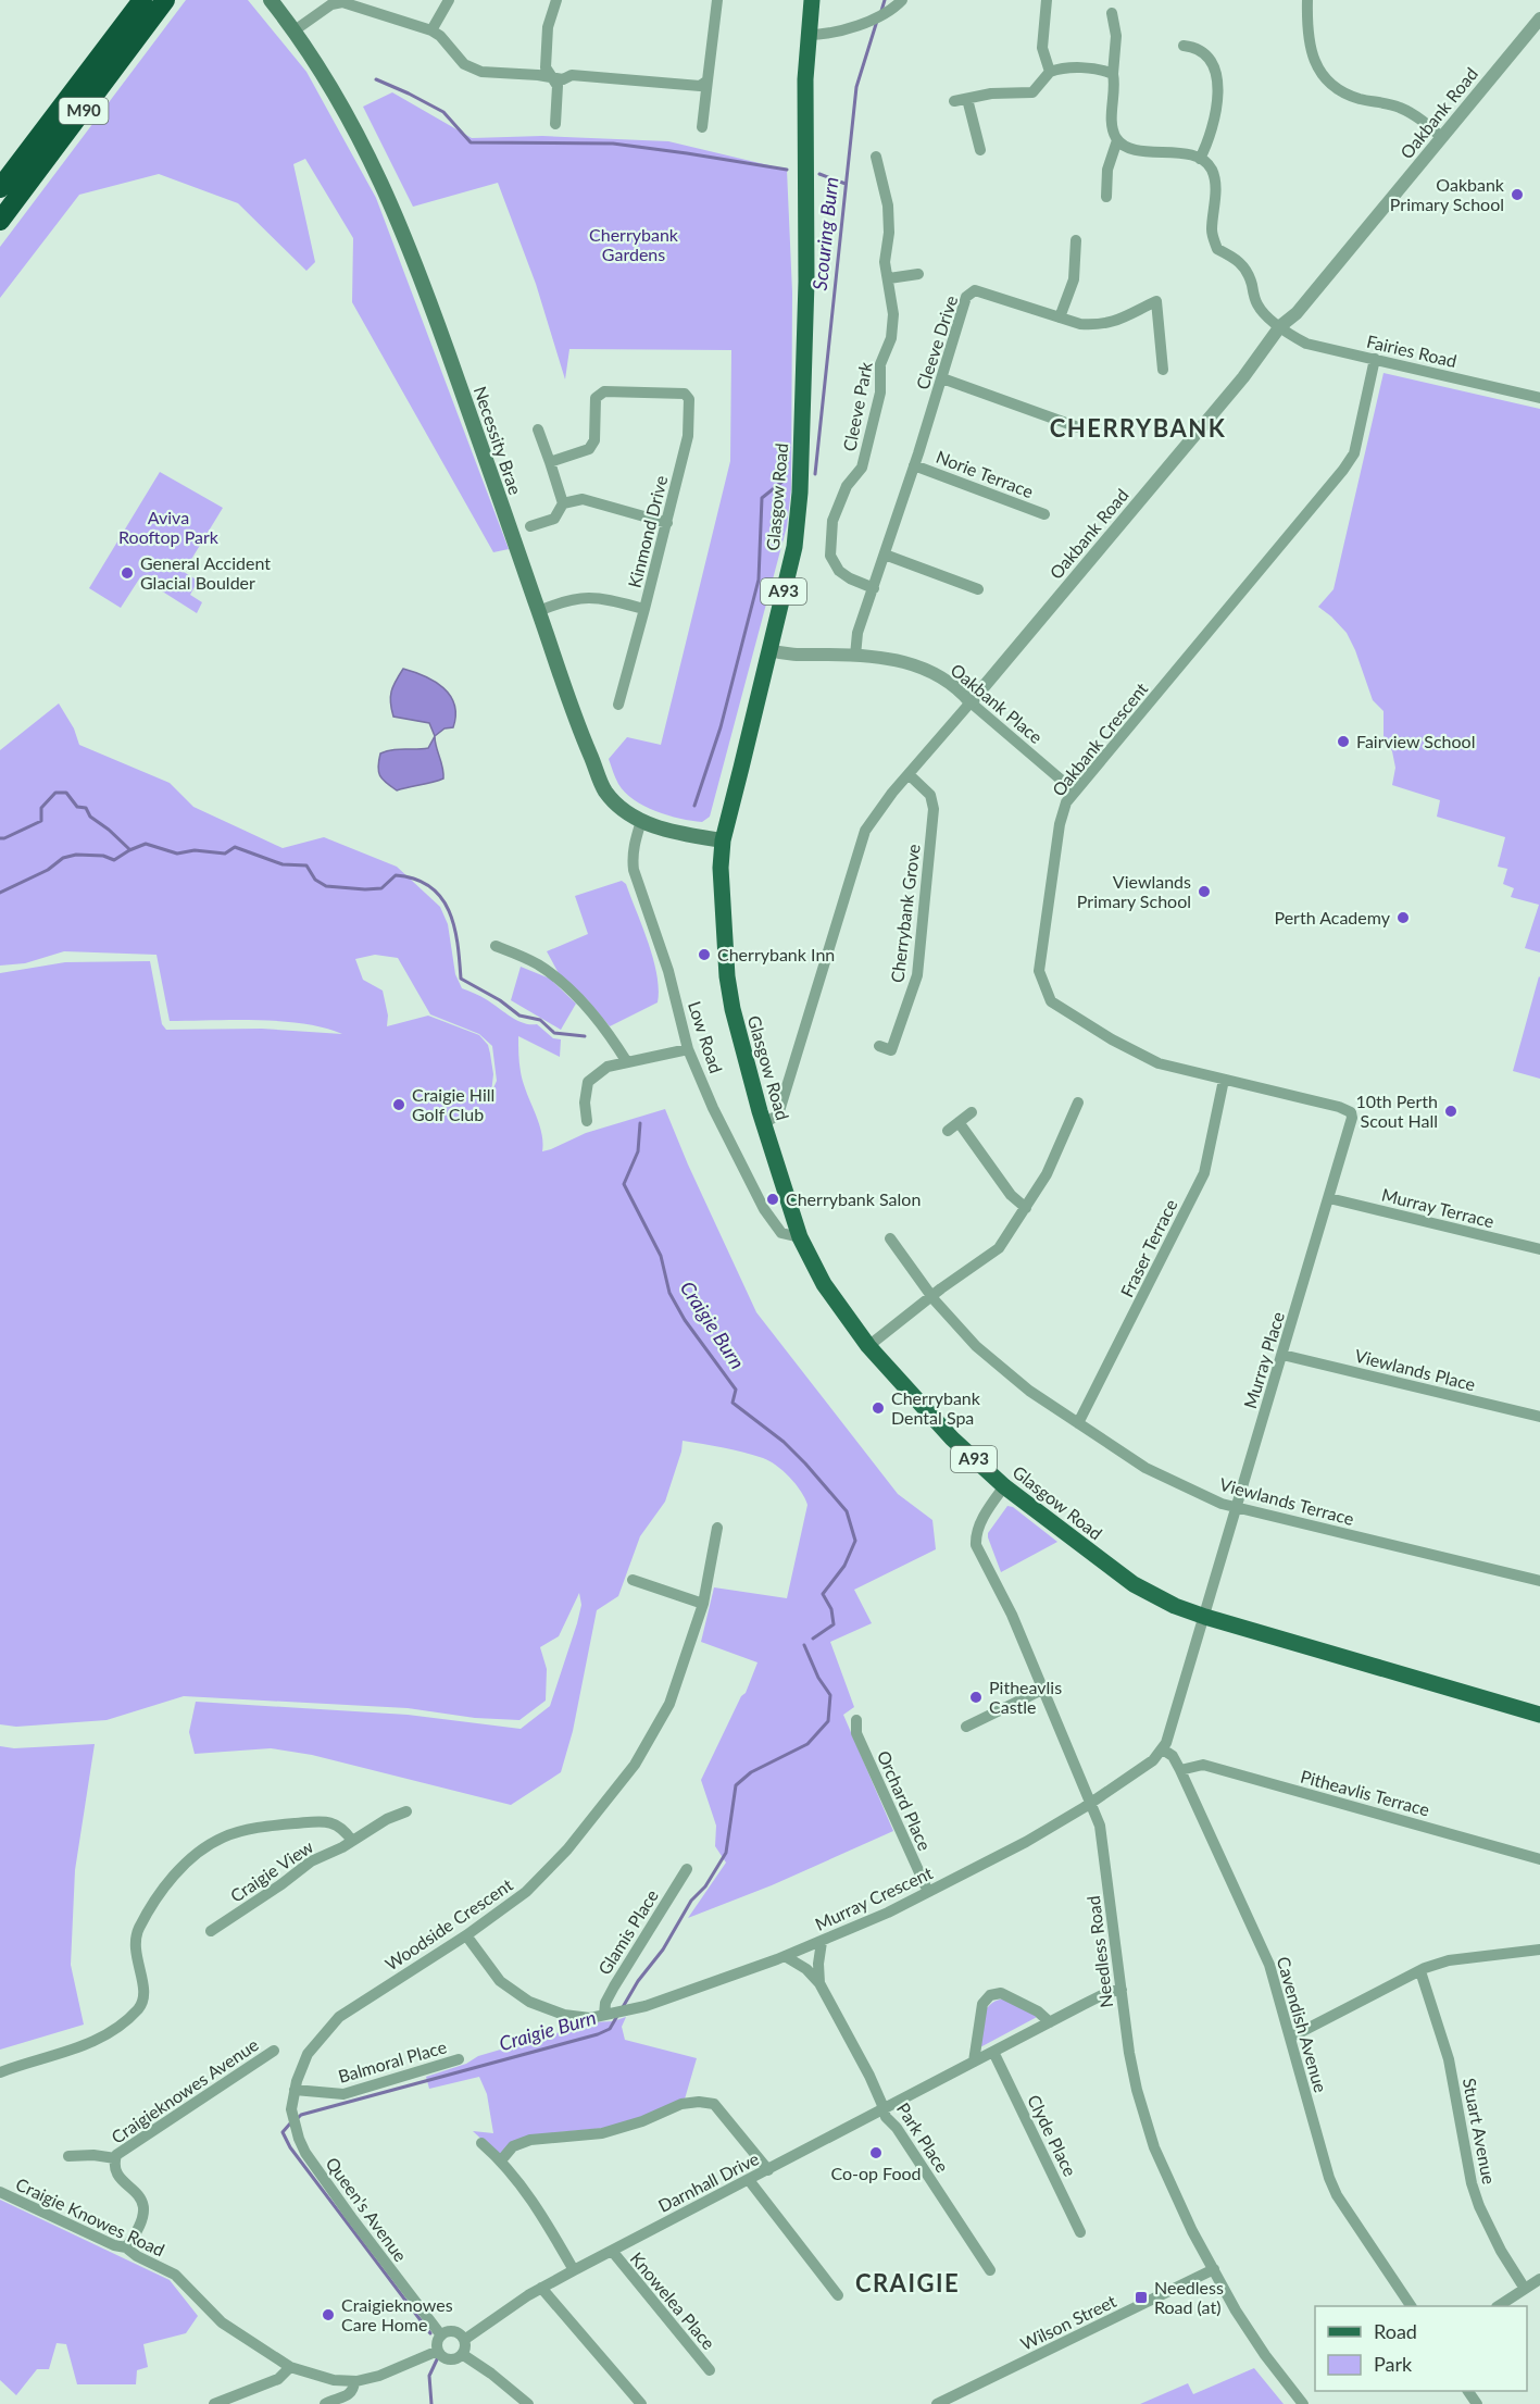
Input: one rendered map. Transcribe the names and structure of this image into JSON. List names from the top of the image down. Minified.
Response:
{"streets":{"highway":["M90"],"main road":["Necessity Brae","Glasgow Road","A93"],"street":["Oakbank Road","Cleeve Drive","Fairies Road","Cleeve Park","Norie Terrace","Kinmond Drive","Oakbank Place","Oakbank Crescent","Cherrybank Grove","Low Road","Murray Terrace","Fraser Terrace","Murray Place","Viewlands Place","Viewlands Terrace","Pitheavlis Terrace","Orchard Place","Craigie View","Murray Crescent","Woodside Crescent","Glamis Place","Needless Road","Cavendish Avenue","Balmoral Place","Craigieknowes Avenue","Stuart Avenue","Clyde Place","Park Place","Darnhall Drive","Queen's Avenue","Craigie Knowes Road","Knowelea Place","Wilson Street"]},"crossings":[["Oakbank Road","Fairies Road"],["Oakbank Road","Glasgow Road"],["Oakbank Road","Oakbank Place"],["Oakbank Road","Cherrybank Grove"],["Cleeve Drive","Cleeve Park"],["Cleeve Drive","Norie Terrace"],["Cleeve Drive","Oakbank Place"],["Fairies Road","Oakbank Crescent"],["Necessity Brae","Glasgow Road"],["Necessity Brae","Kinmond Drive"],["Necessity Brae","Low Road"],["Glasgow Road","Oakbank Place"],["Glasgow Road","Low Road"],["Glasgow Road","Murray Place"],["Glasgow Road","Murray Crescent"],["Glasgow Road","Needless Road"],["Oakbank Place","Oakbank Crescent"],["Oakbank Crescent","Fraser Terrace"],["Oakbank Crescent","Murray Place"],["Murray Terrace","Murray Place"],["Fraser Terrace","Viewlands Terrace"],["Murray Place","Viewlands Place"],["Murray Place","Viewlands Terrace"],["Murray Place","Murray Crescent"],["Pitheavlis Terrace","Cavendish Avenue"],["Orchard Place","Murray Crescent"],["Murray Crescent","Woodside Crescent"],["Murray Crescent","Glamis Place"],["Murray Crescent","Needless Road"],["Murray Crescent","Cavendish Avenue"],["Murray Crescent","Park Place"],["Woodside Crescent","Balmoral Place"],["Woodside Crescent","Queen's Avenue"],["Needless Road","Darnhall Drive"],["Needless Road","Wilson Street"],["Balmoral Place","Queen's Avenue"],["Craigieknowes Avenue","Craigie Knowes Road"],["Clyde Place","Darnhall Drive"],["Park Place","Darnhall Drive"],["Darnhall Drive","Queen's Avenue"],["Darnhall Drive","Craigie Knowes Road"],["Darnhall Drive","Knowelea Place"],["Queen's Avenue","Craigie Knowes Road"]],"districts":["CHERRYBANK","CRAIGIE"],"water":["Scouring Burn","Craigie Burn"],"parks":["Cherrybank Gardens","Aviva Rooftop Park"],"places":{"other":["Oakbank Primary School","General Accident Glacial Boulder","Fairview School","Viewlands Primary School","Perth Academy","Cherrybank Inn","Craigie Hill Golf Club","10th Perth Scout Hall","Cherrybank Salon","Cherrybank Dental Spa","Pitheavlis Castle","Co-op Food","Craigieknowes Care Home"],"transit":["Needless Road (at)"]},"legend":["Road","Park"]}
